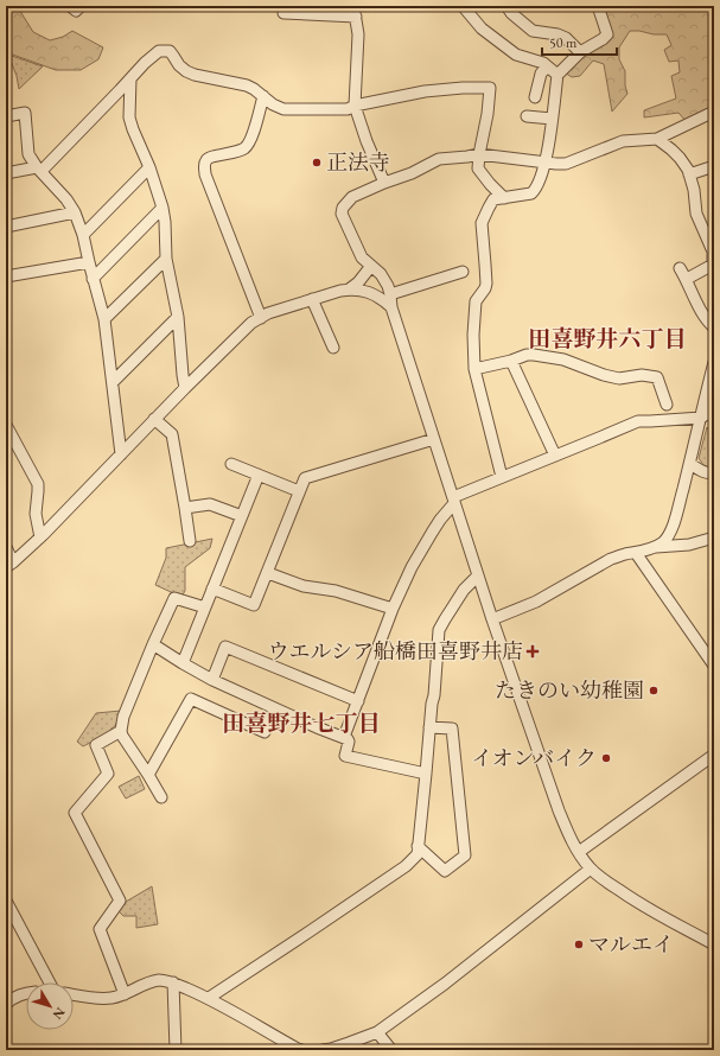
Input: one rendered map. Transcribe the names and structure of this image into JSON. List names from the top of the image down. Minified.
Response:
{"districts":["田喜野井六丁目","田喜野井七丁目"],"places":{"other":["正法寺","たきのい幼稚園","イオンバイク","マルエイ"],"health":["ウエルシア船橋田喜野井店"]},"scale_bar":"50 m","north":"bottom right"}
